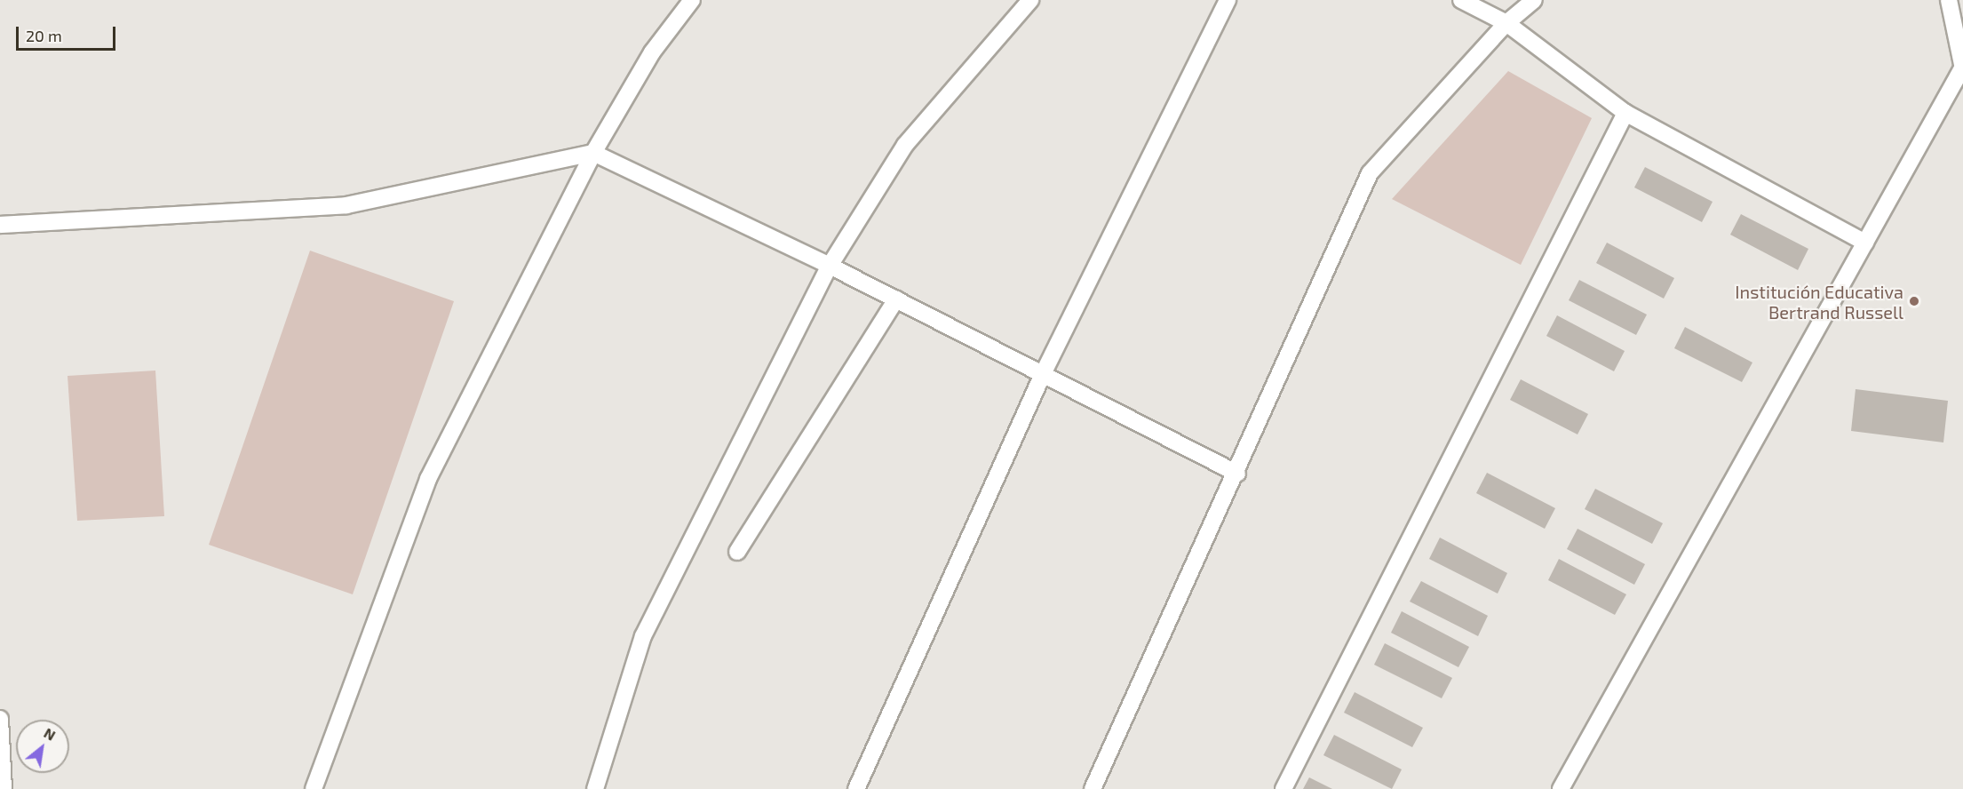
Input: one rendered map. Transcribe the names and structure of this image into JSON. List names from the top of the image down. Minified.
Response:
{"places":["Institución Educativa Bertrand Russell"],"scale_bar":"20 m","north":"top right"}
